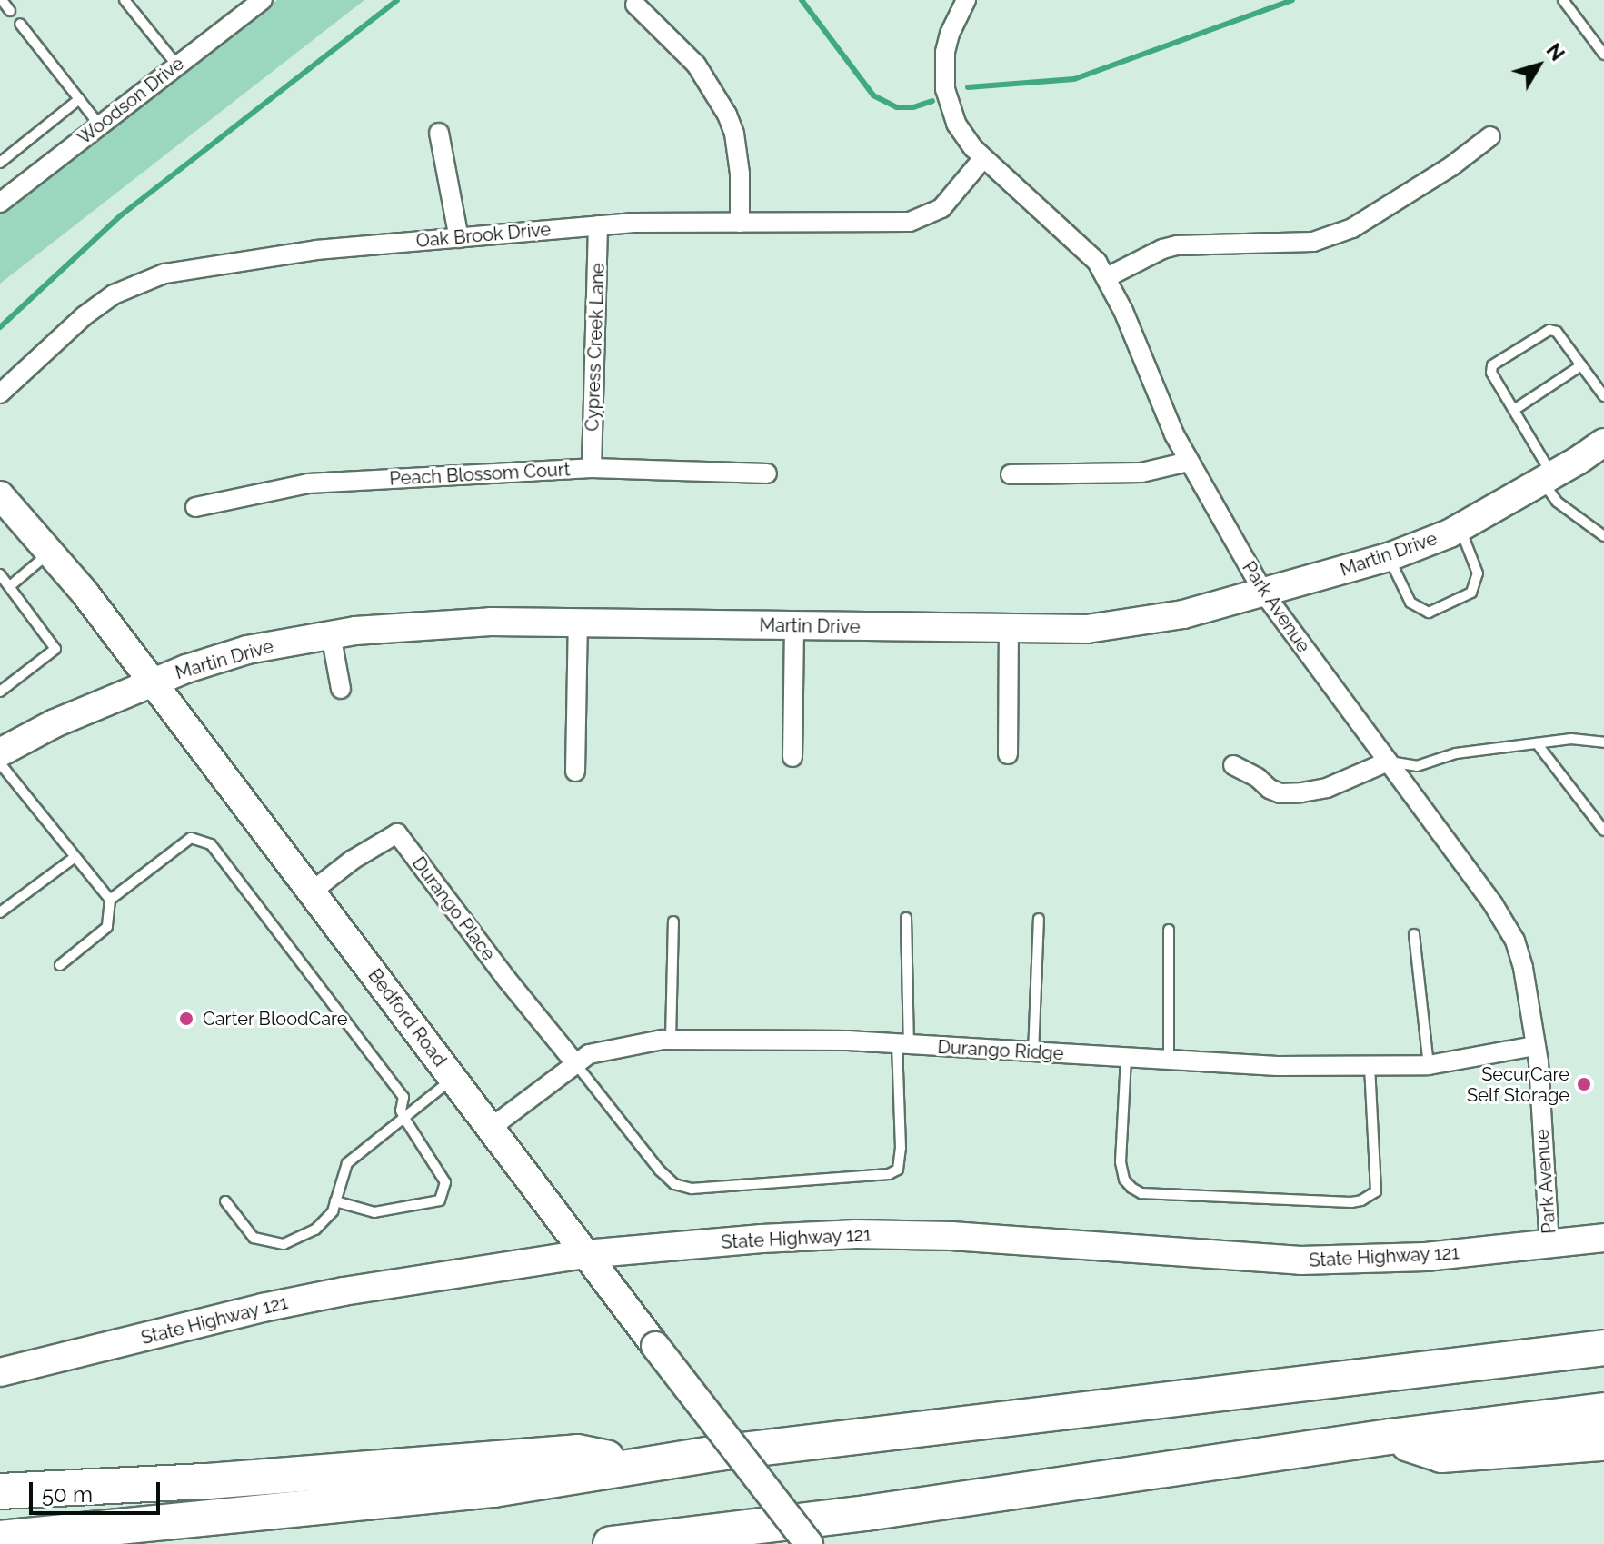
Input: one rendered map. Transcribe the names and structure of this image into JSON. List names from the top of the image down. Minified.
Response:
{"streets":{"main road":["Martin Drive","Bedford Road","State Highway 121"],"street":["Woodson Drive","Oak Brook Drive","Cypress Creek Lane","Peach Blossom Court","Park Avenue","Durango Place","Durango Ridge"]},"crossings":[["Oak Brook Drive","Cypress Creek Lane"],["Oak Brook Drive","Park Avenue"],["Cypress Creek Lane","Peach Blossom Court"],["Martin Drive","Park Avenue"],["Martin Drive","Bedford Road"],["Park Avenue","Durango Ridge"],["Park Avenue","State Highway 121"],["Durango Place","Bedford Road"],["Durango Place","Durango Ridge"],["Bedford Road","Durango Ridge"],["Bedford Road","State Highway 121"]],"places":["Carter BloodCare","SecurCare Self Storage"],"scale_bar":"50 m","north":"top right"}
